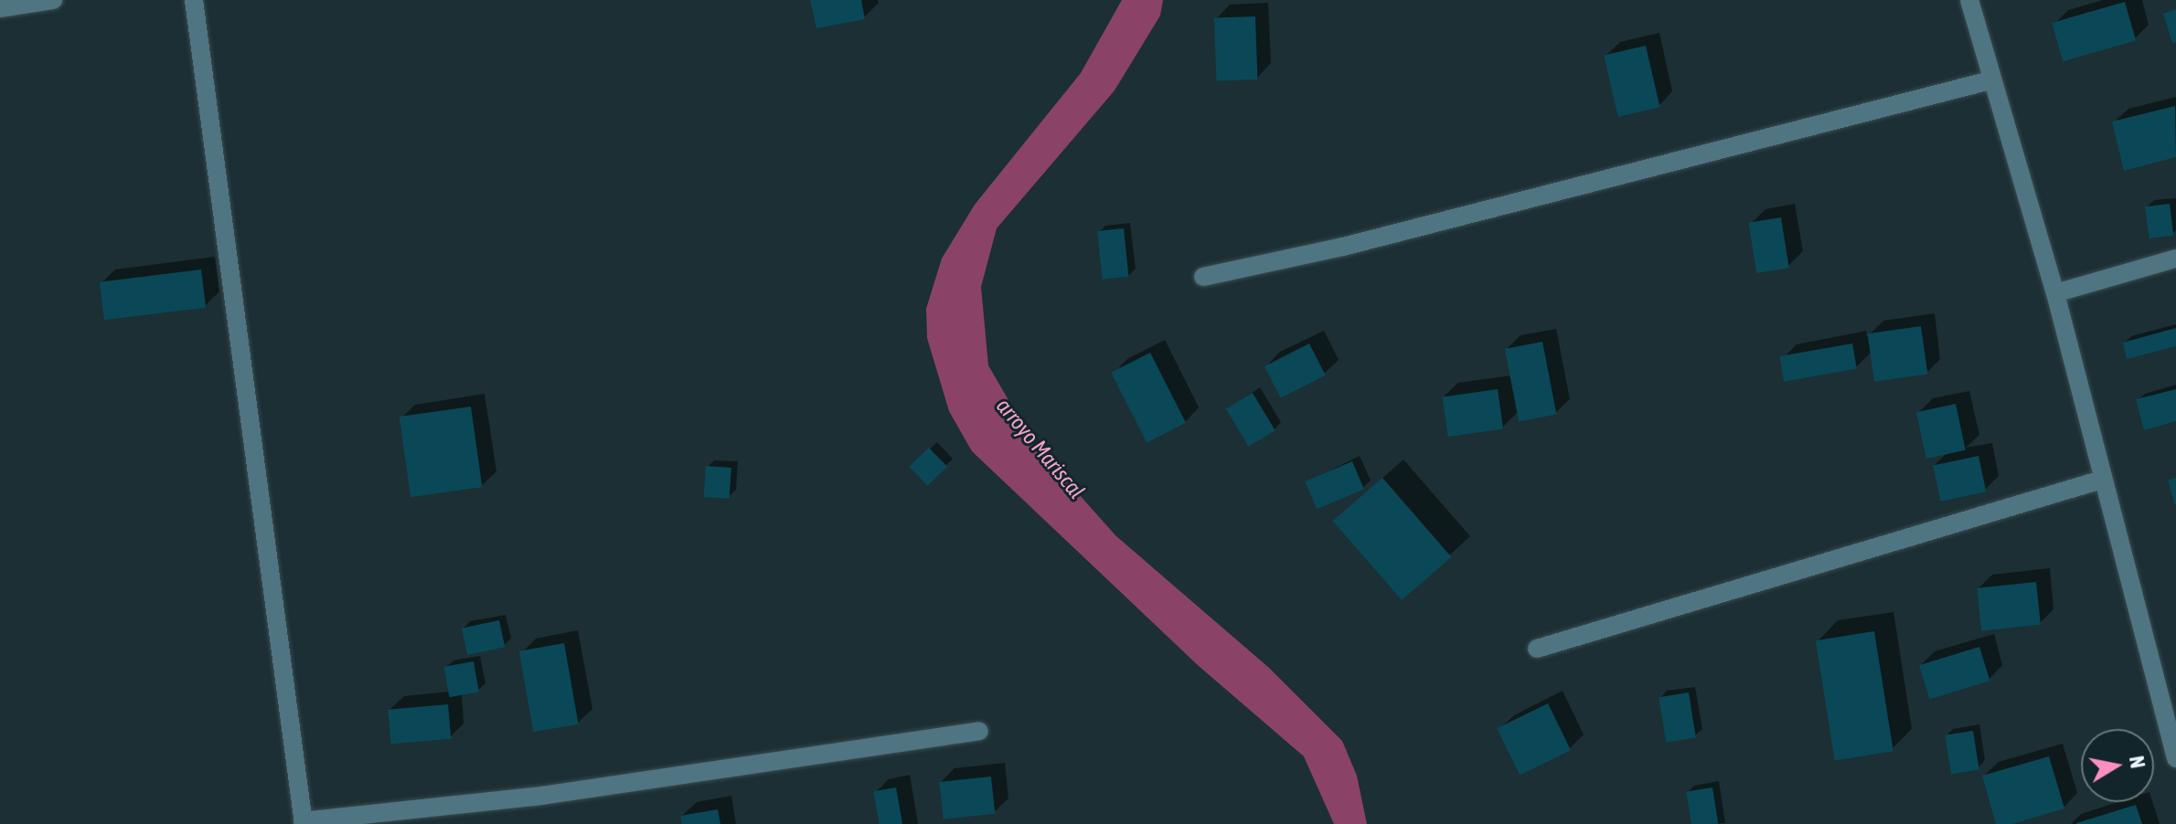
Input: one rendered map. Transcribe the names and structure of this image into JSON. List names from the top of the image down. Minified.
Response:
{"water":["arroyo Mariscal"],"north":"right"}
